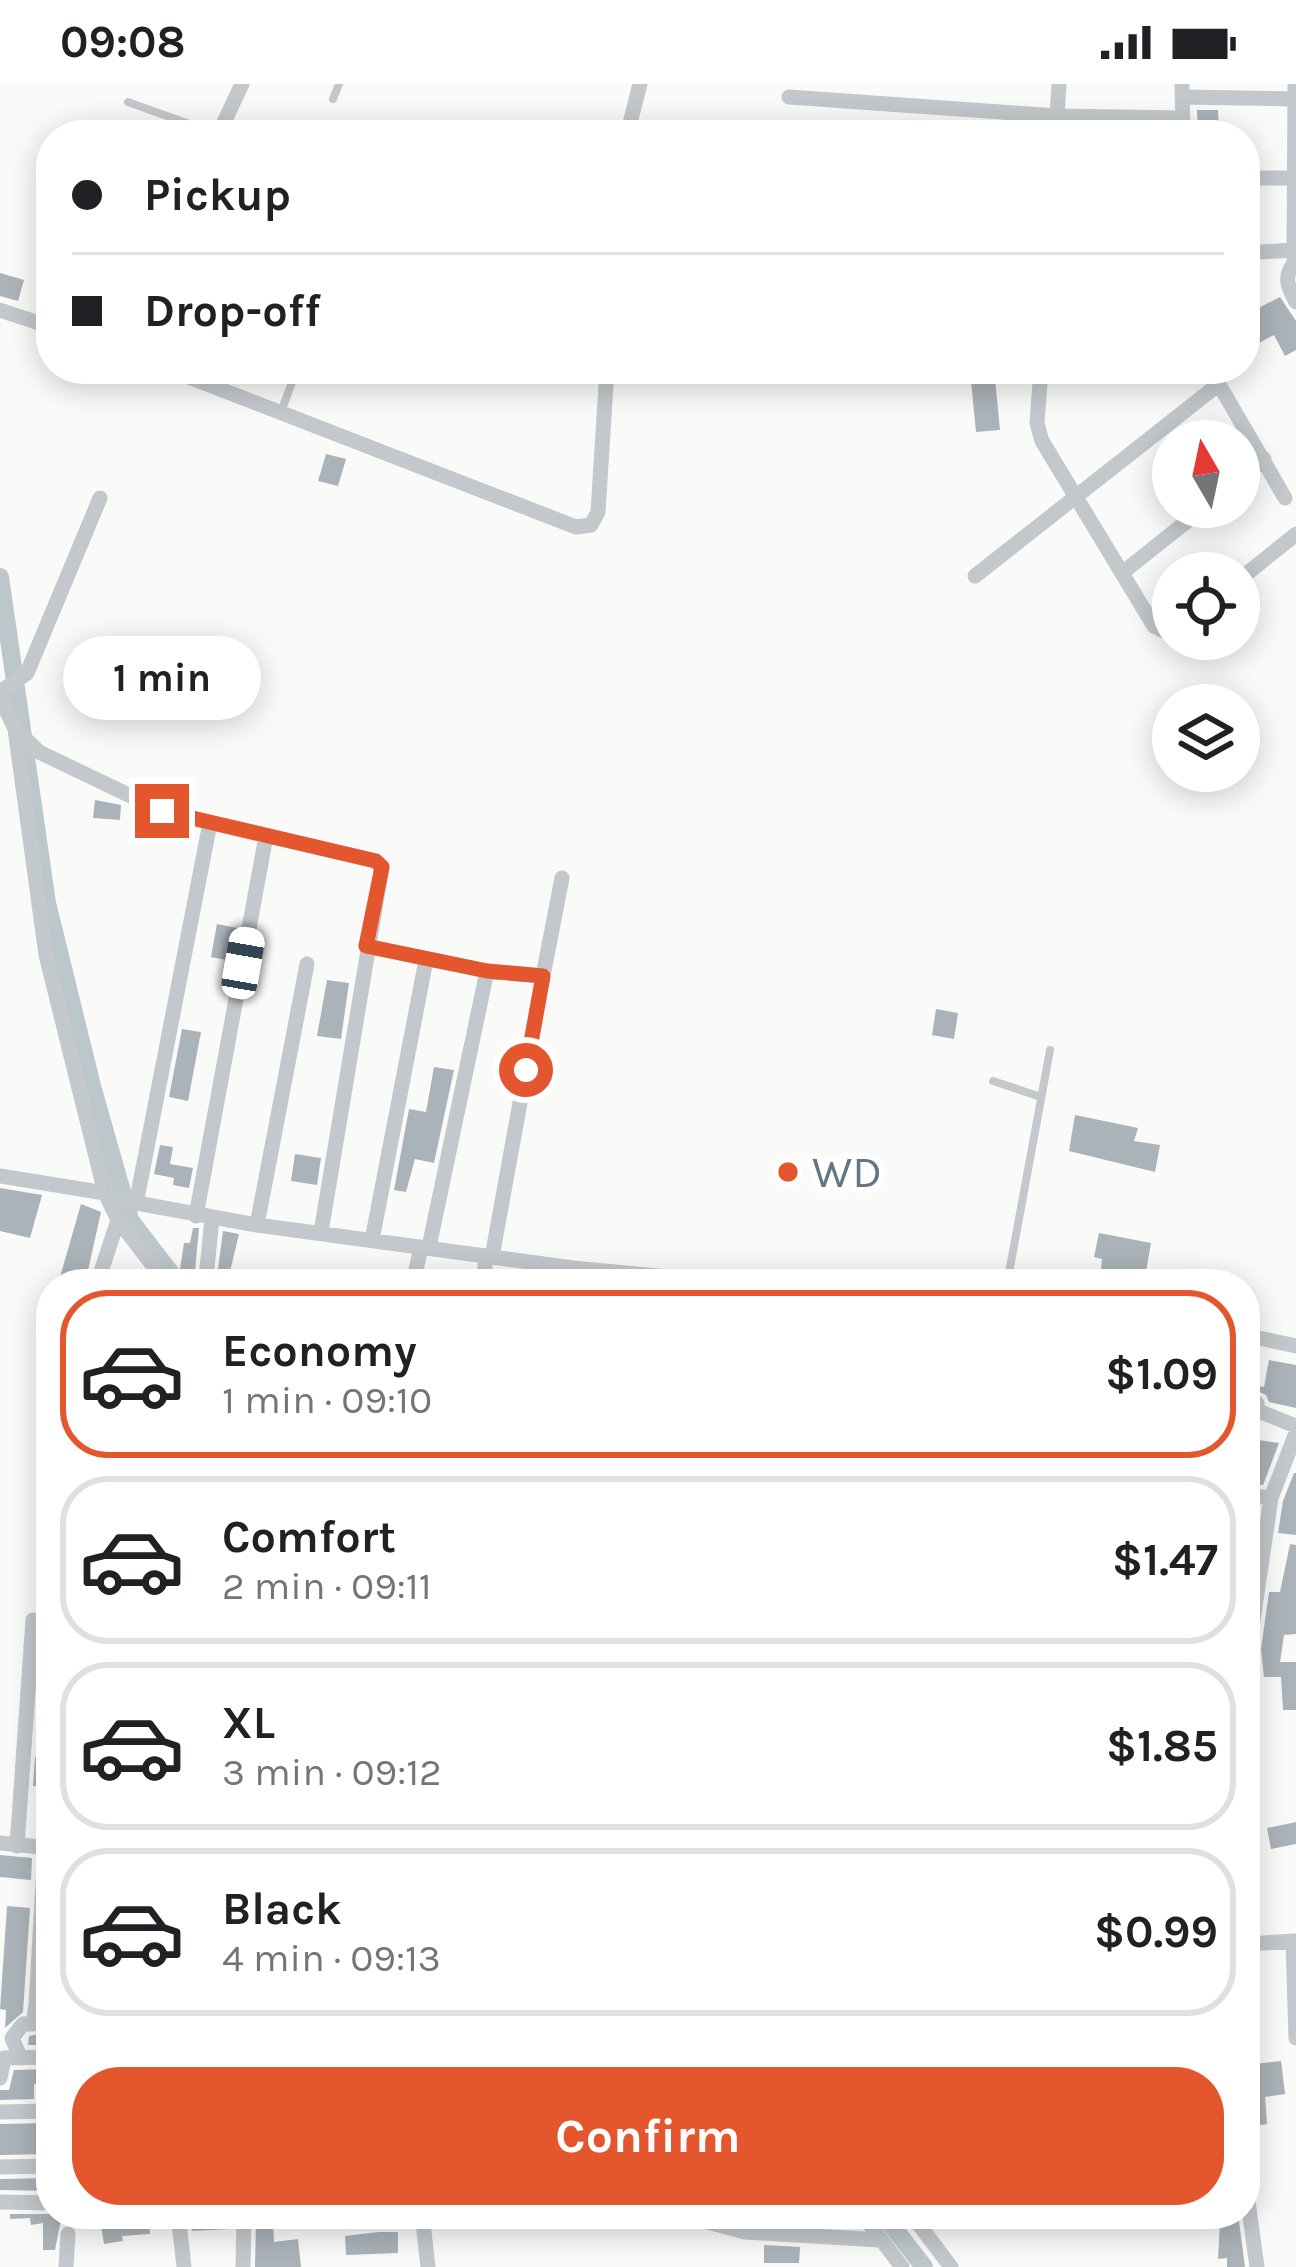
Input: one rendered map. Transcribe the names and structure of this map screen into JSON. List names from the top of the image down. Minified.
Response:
{"places":["WD"],"north":"top","page":{"status":"09:08","banner":["Pickup","Drop-off"],"bubble":"1 min","list":[{"name":"Economy","note":"1 min · 09:10","value":"$1.09"},{"name":"Comfort","note":"2 min · 09:11","value":"$1.47"},{"name":"XL","note":"3 min · 09:12","value":"$1.85"},{"name":"Black","note":"4 min · 09:13","value":"$0.99"}],"buttons":"Confirm"}}
